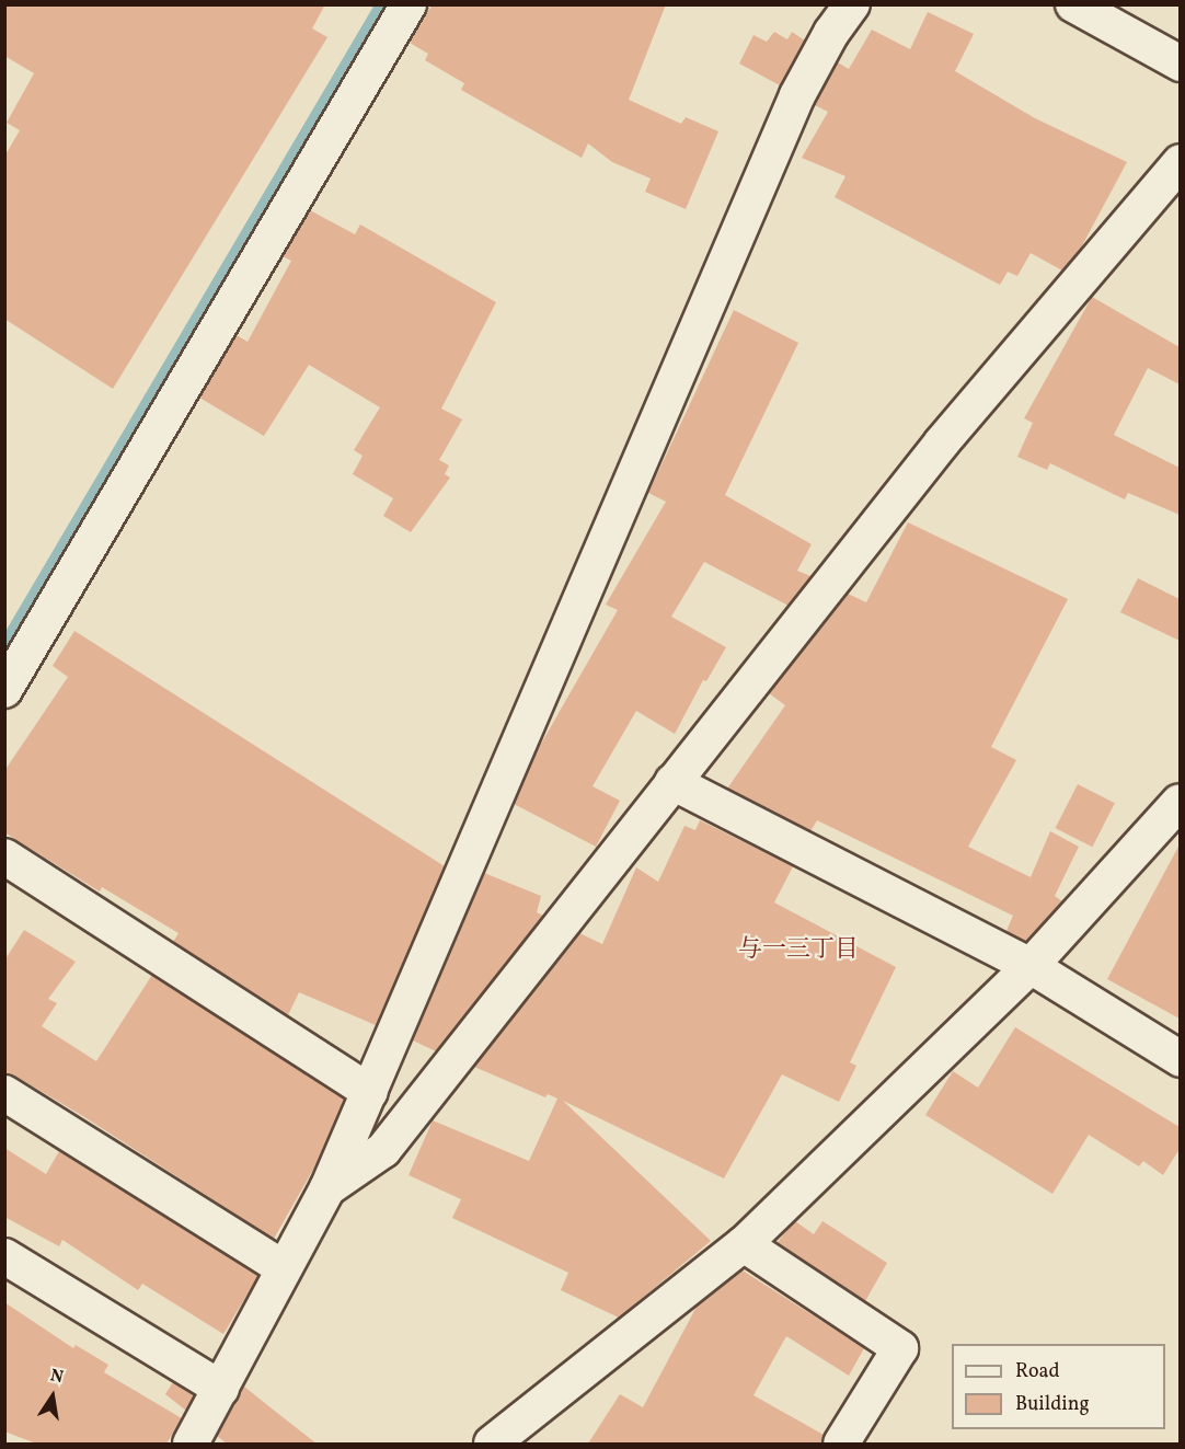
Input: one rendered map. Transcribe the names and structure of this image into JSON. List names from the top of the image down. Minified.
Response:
{"districts":["与一三丁目"],"legend":["Road","Building"],"north":"top"}
